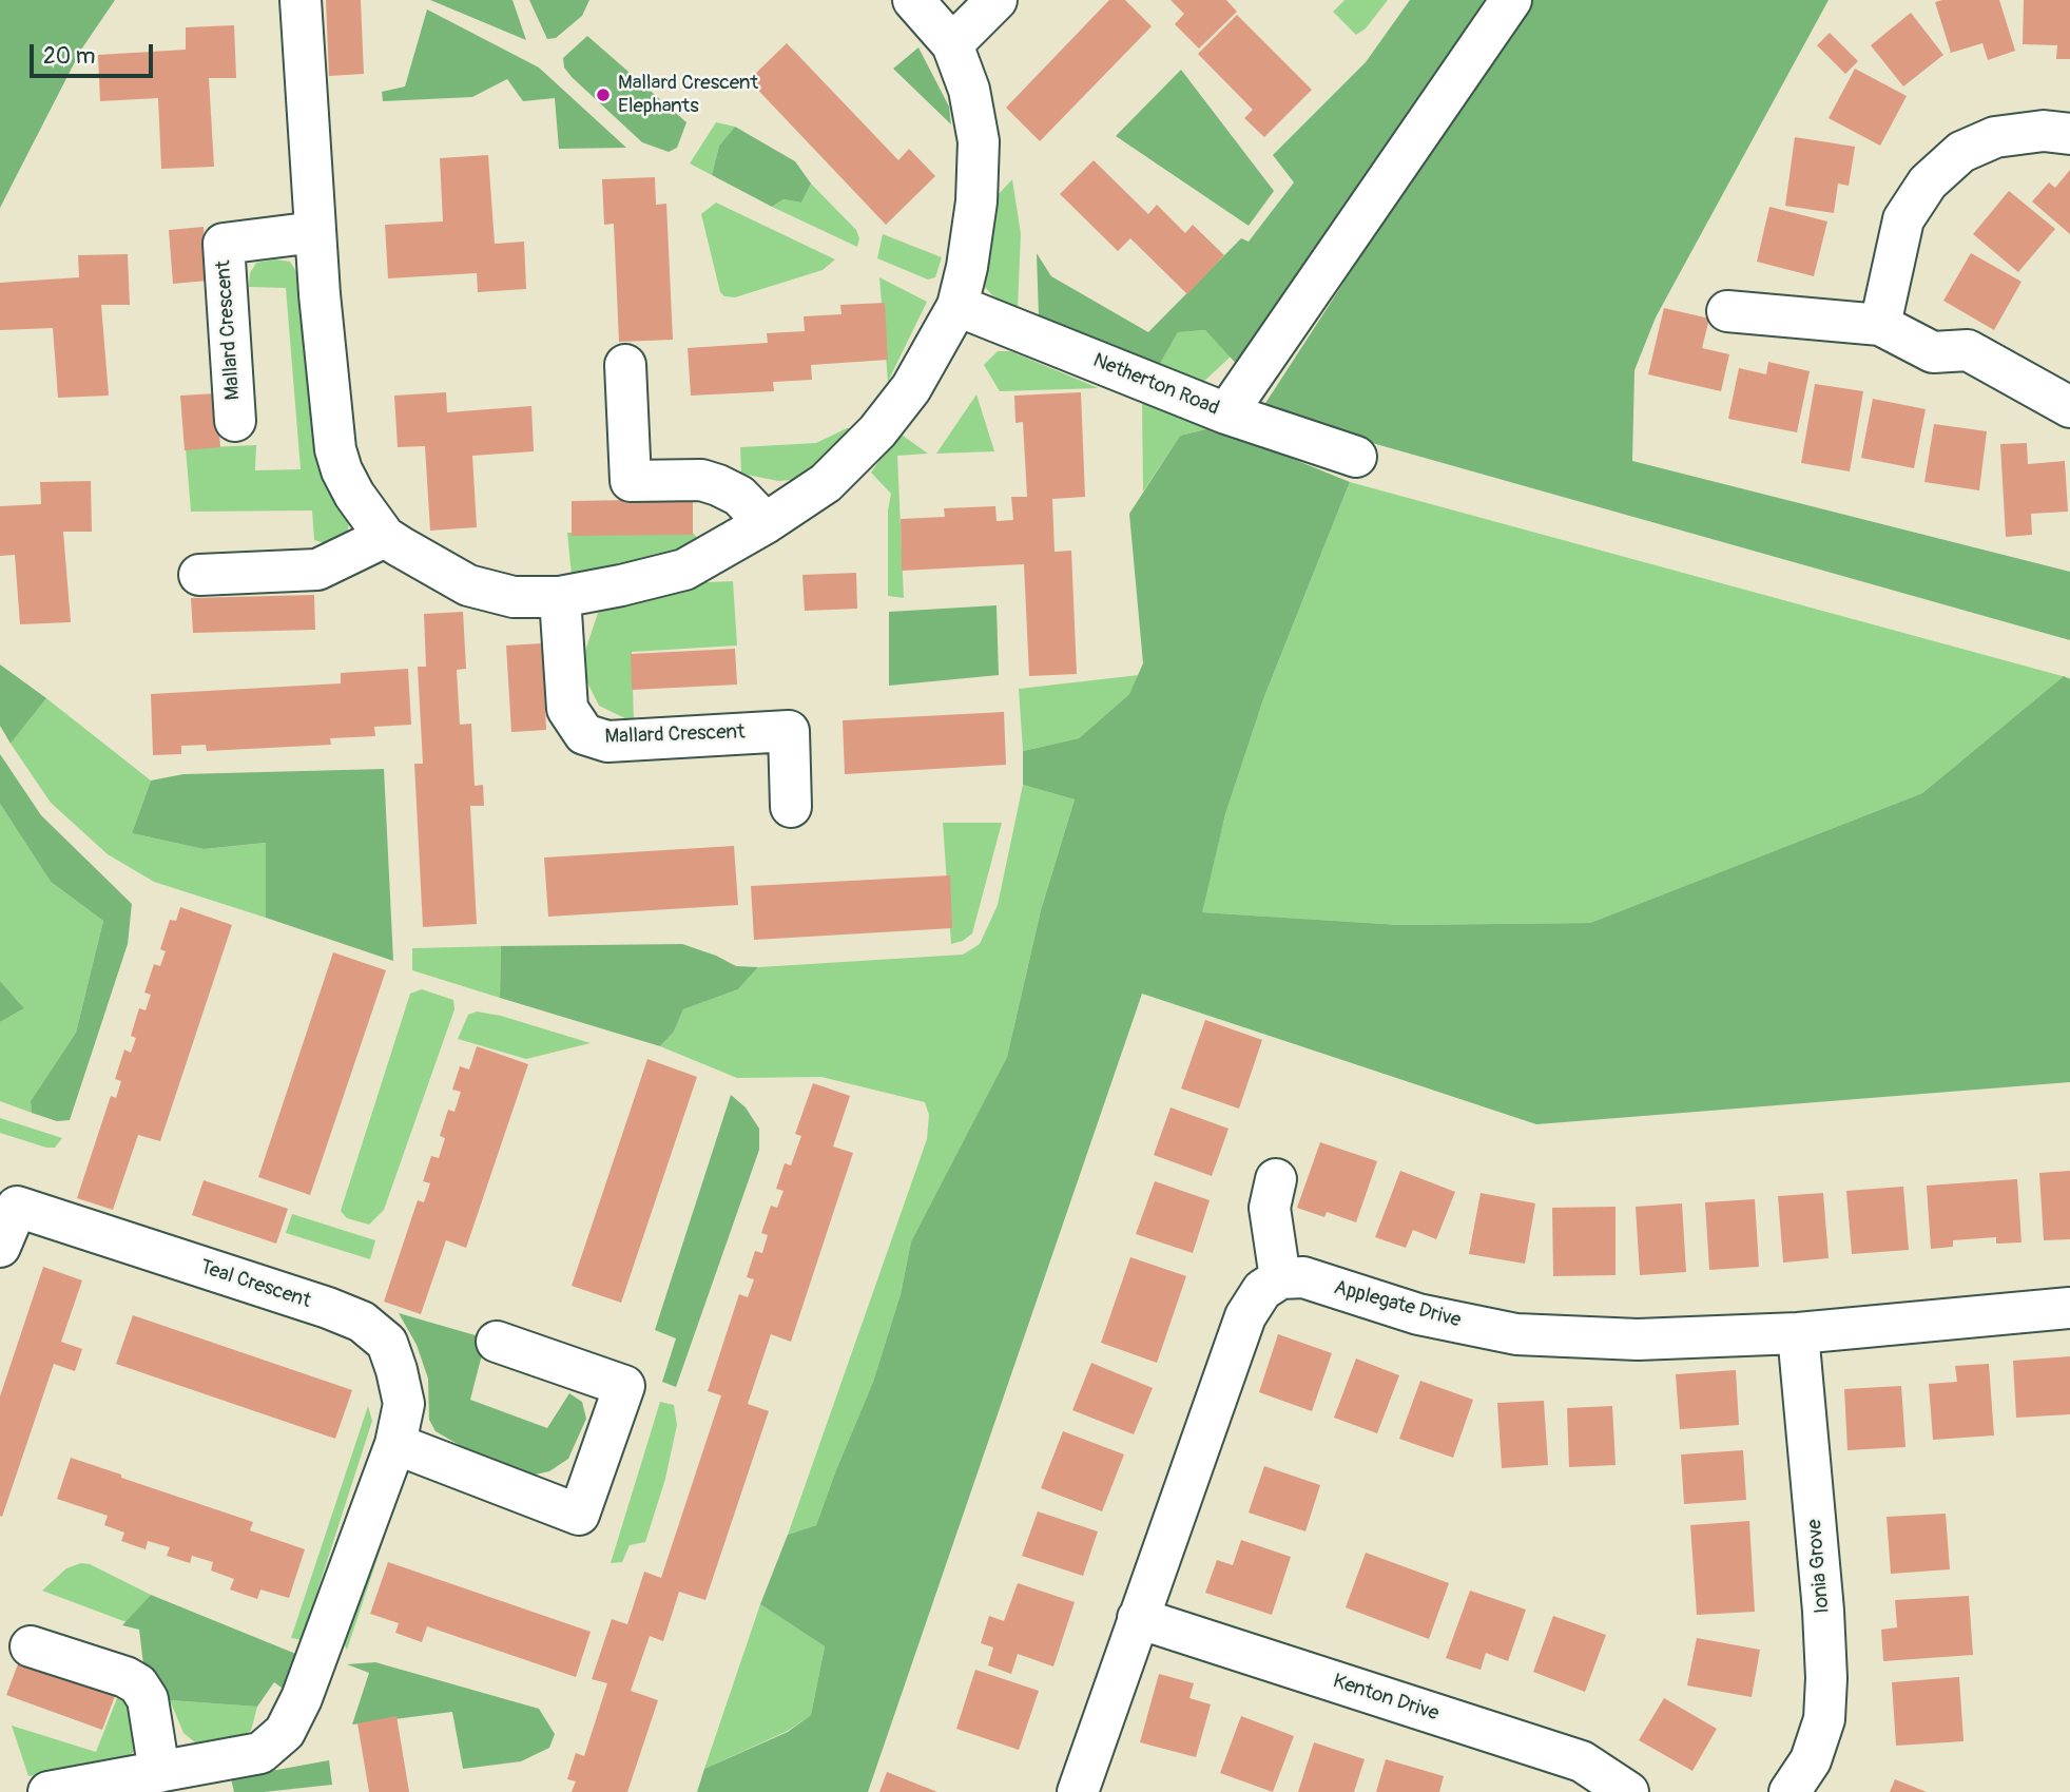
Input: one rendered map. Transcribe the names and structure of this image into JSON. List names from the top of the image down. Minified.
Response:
{"streets":{"street":["Mallard Crescent","Netherton Road","Teal Crescent","Applegate Drive","Ionia Grove","Kenton Drive"]},"crossings":[["Applegate Drive","Ionia Grove"]],"places":["Mallard Crescent Elephants"],"scale_bar":"20 m"}
